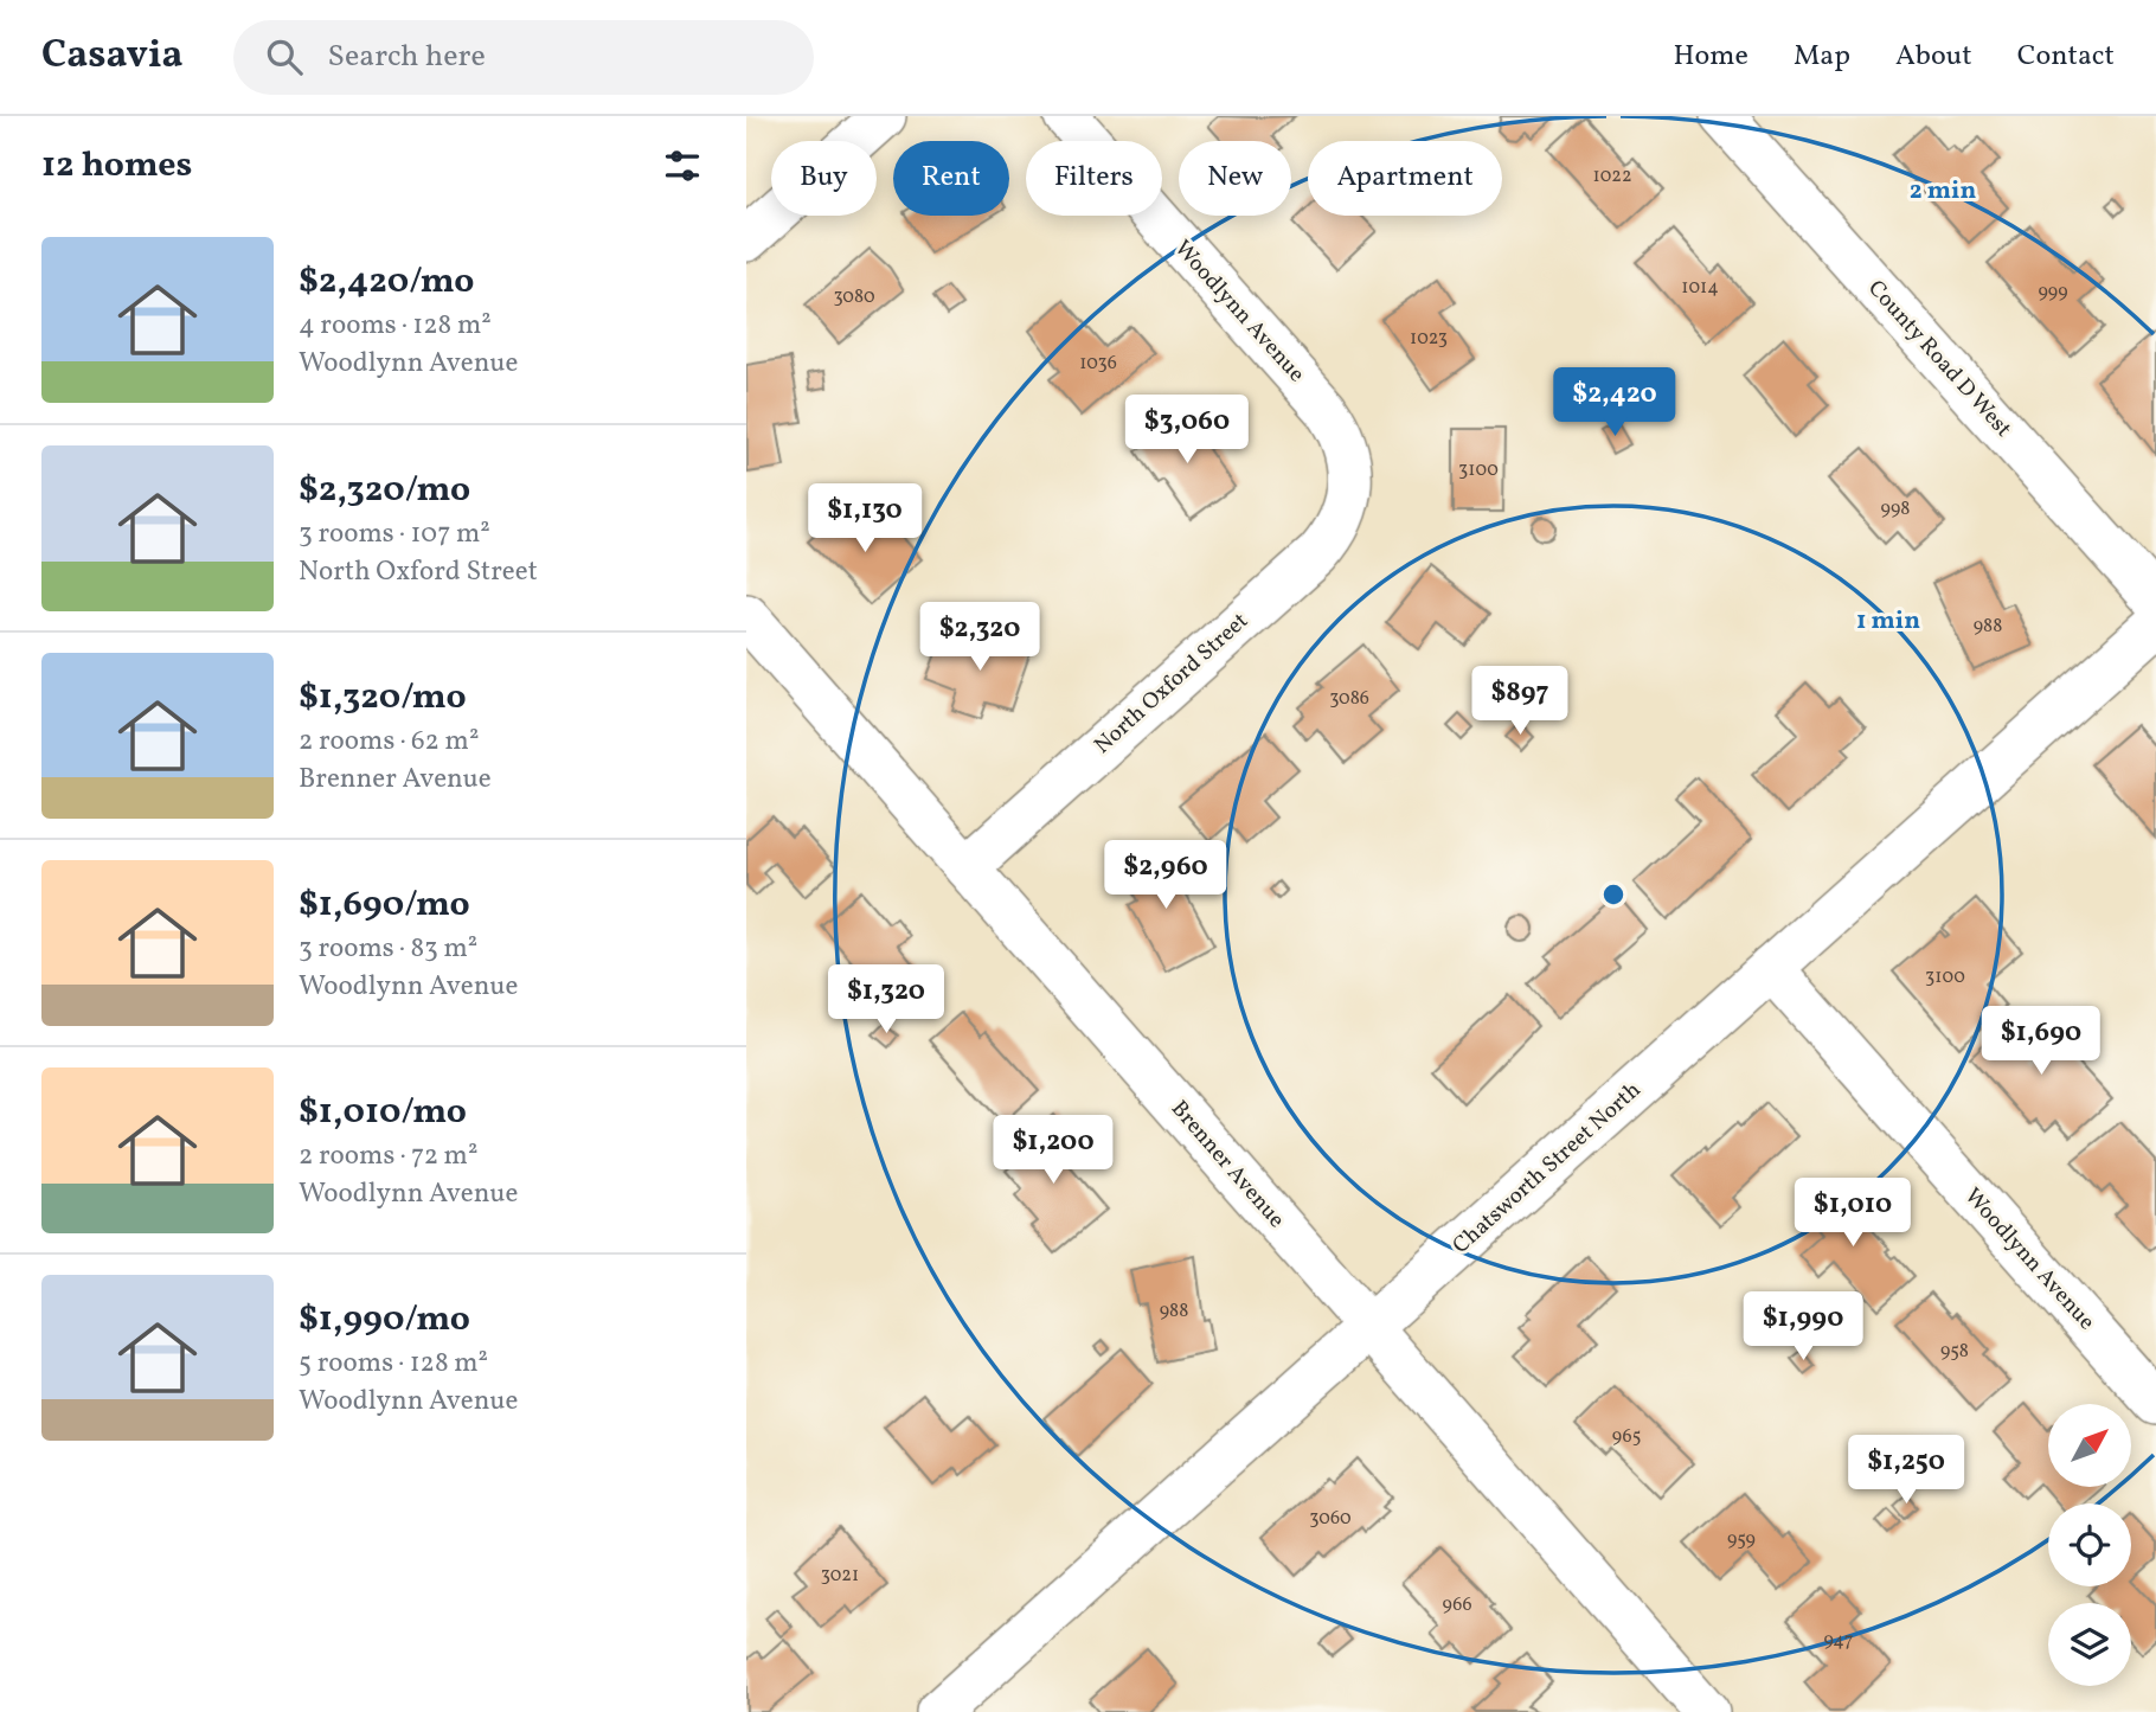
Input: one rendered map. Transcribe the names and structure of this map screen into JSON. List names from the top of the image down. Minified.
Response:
{"streets":{"street":["Woodlynn Avenue","County Road D West","North Oxford Street","Brenner Avenue","Chatsworth Street North"]},"crossings":[["Woodlynn Avenue","North Oxford Street"],["Woodlynn Avenue","Chatsworth Street North"],["County Road D West","Chatsworth Street North"],["North Oxford Street","Brenner Avenue"],["Brenner Avenue","Chatsworth Street North"]],"house_numbers":["1022","1014","999","3080","1023","1036","3100","998","988","3086","3100","988","958","965","3060","959","3021","966","947"],"north":"top right","page":{"header":"Casavia","search":"Search here","nav":["Home","Map","About","Contact"],"heading":"12 homes","chip":["Buy","Rent","Filters","New","Apartment"],"list":[{"name":"$2,420/mo","note":"4 rooms · 128 m² · Woodlynn Avenue"},{"name":"$2,320/mo","note":"3 rooms · 107 m² · North Oxford Street"},{"name":"$1,320/mo","note":"2 rooms · 62 m² · Brenner Avenue"},{"name":"$1,690/mo","note":"3 rooms · 83 m² · Woodlynn Avenue"},{"name":"$1,010/mo","note":"2 rooms · 72 m² · Woodlynn Avenue"},{"name":"$1,990/mo","note":"5 rooms · 128 m² · Woodlynn Avenue"}],"price":["$2,420","$3,060","$1,130","$2,320","$897","$2,960","$1,320","$1,690","$1,200","$1,010","$1,990","$1,250"]},"rings":["2 min","1 min"]}
